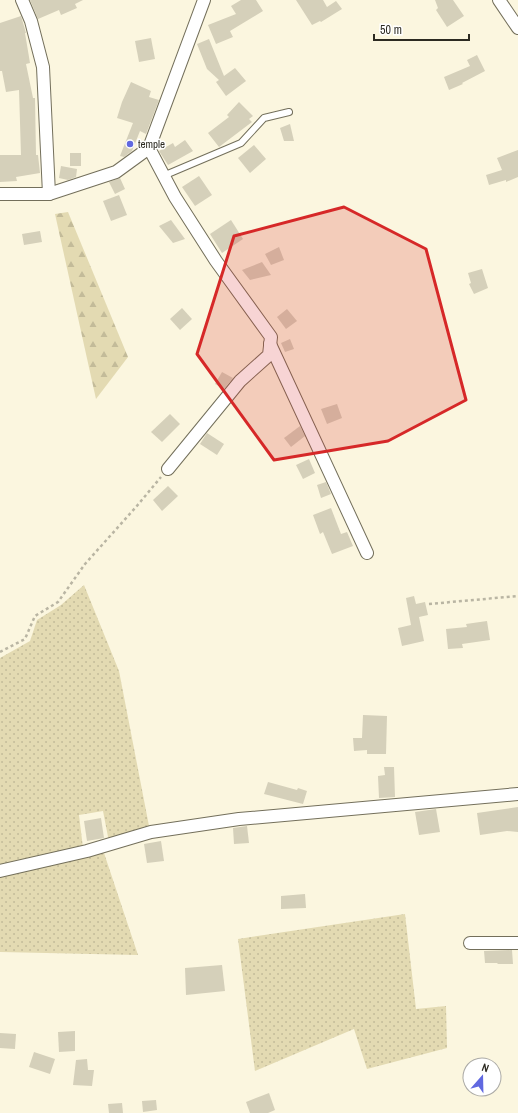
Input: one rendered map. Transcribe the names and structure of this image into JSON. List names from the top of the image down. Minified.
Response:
{"places":["temple"],"scale_bar":"50 m","north":"top"}
